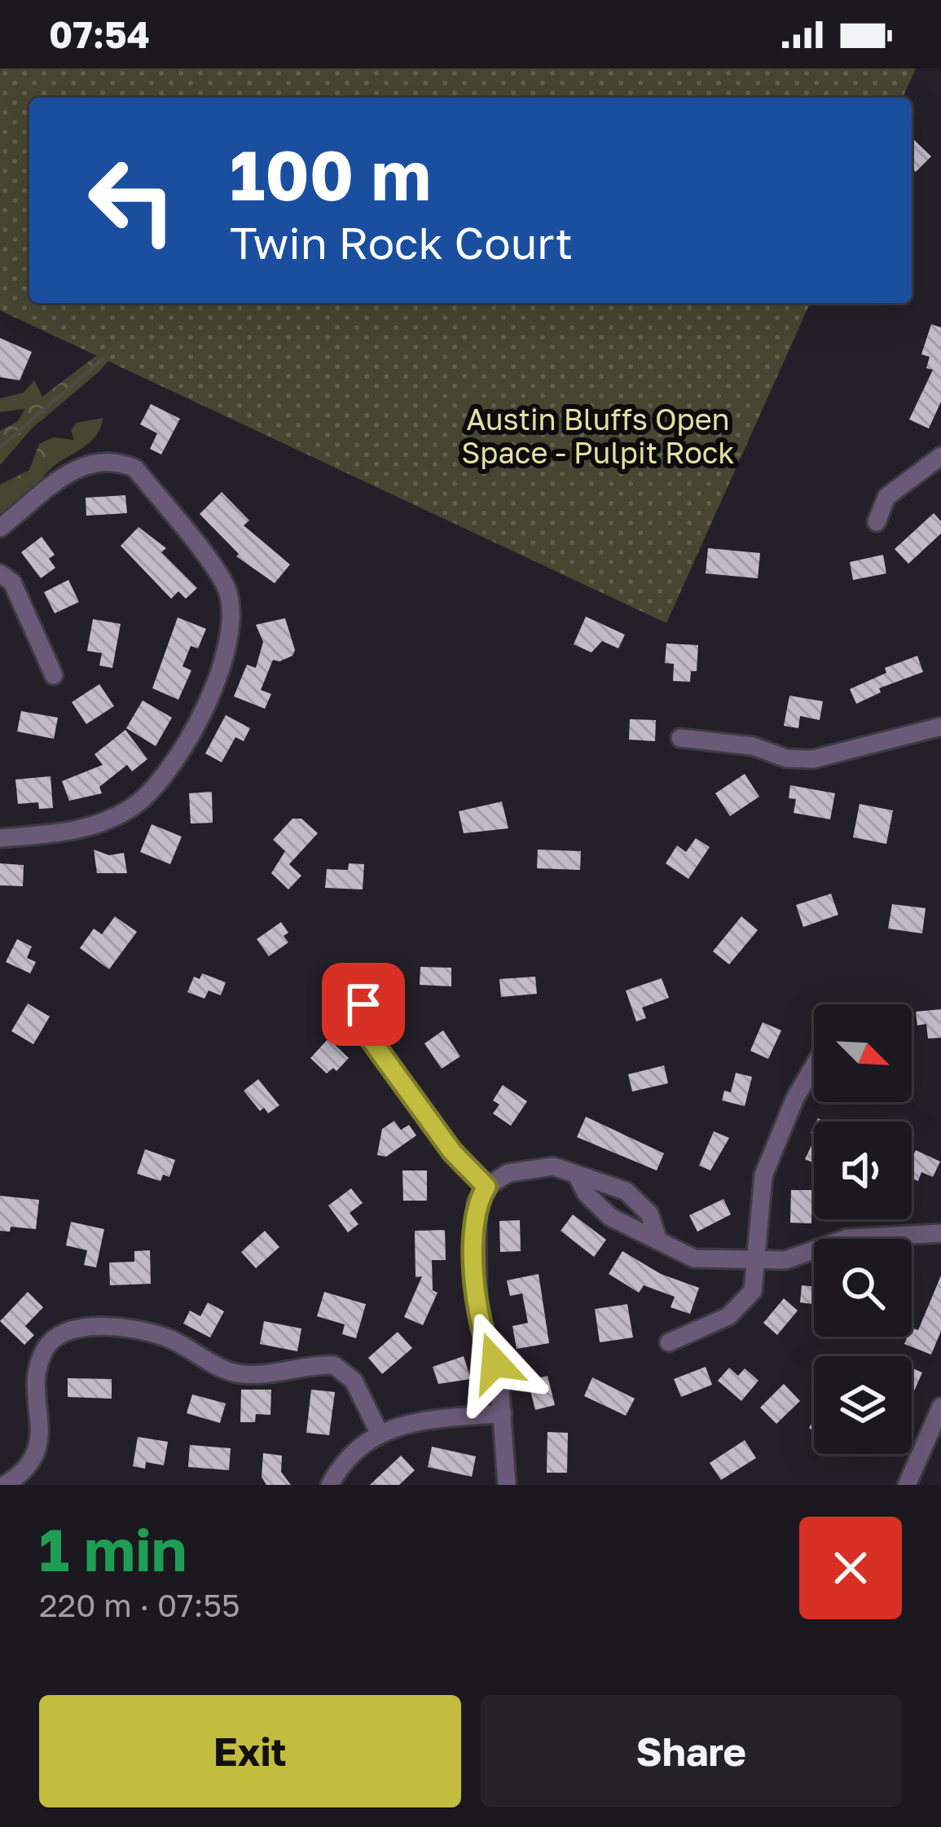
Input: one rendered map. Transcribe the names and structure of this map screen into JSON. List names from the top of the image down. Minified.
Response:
{"parks":["Austin Bluffs Open Space - Pulpit Rock"],"north":"bottom right","page":{"status":"07:54","turn":["100 m","Twin Rock Court"],"heading":["1 min","220 m · 07:55"],"buttons":["Exit","Share"]}}
